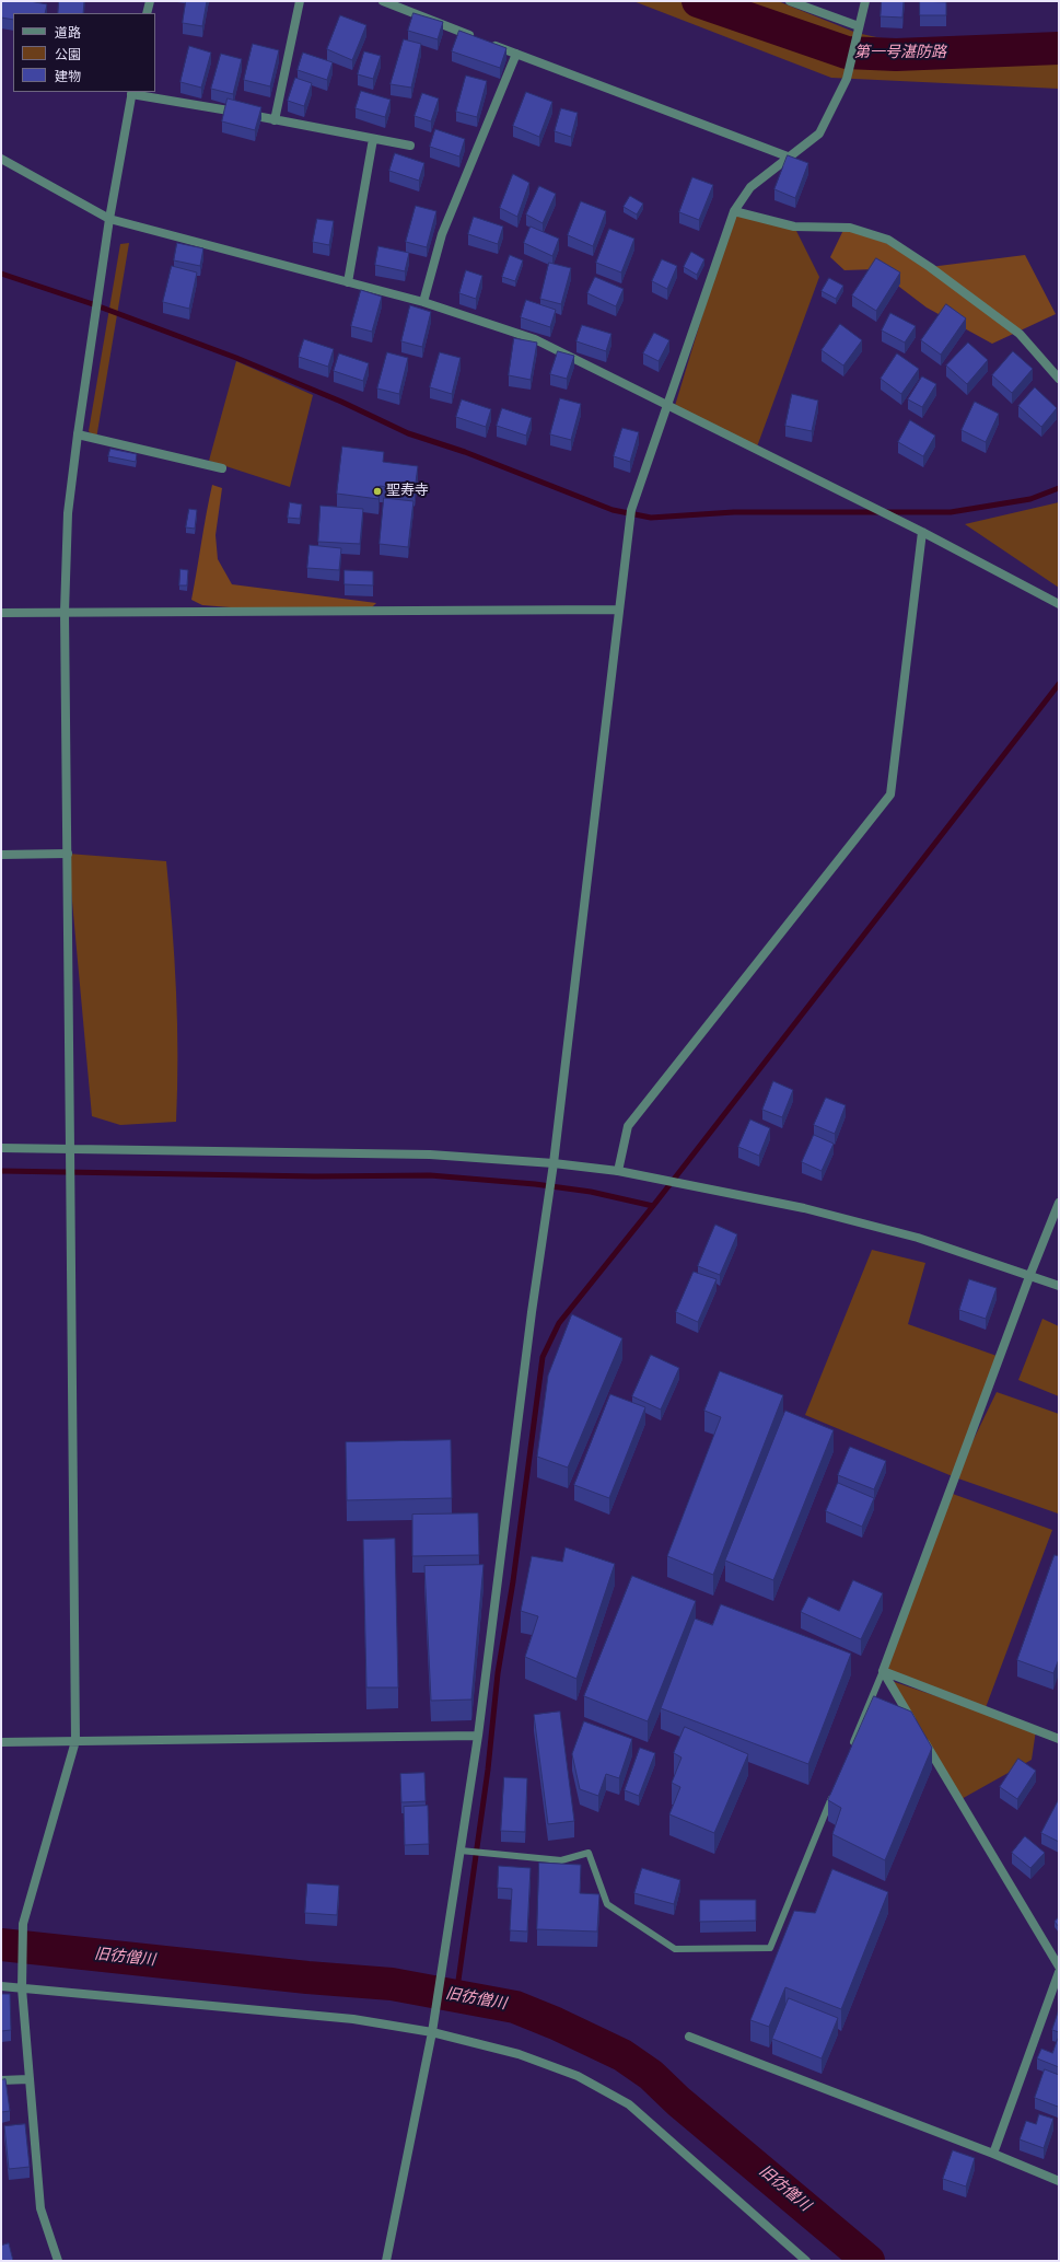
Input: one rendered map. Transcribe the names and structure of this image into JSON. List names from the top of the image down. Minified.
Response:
{"water":["第一号湛防路","旧彷僧川"],"places":["聖寿寺"],"legend":["道路","公園","建物"]}
